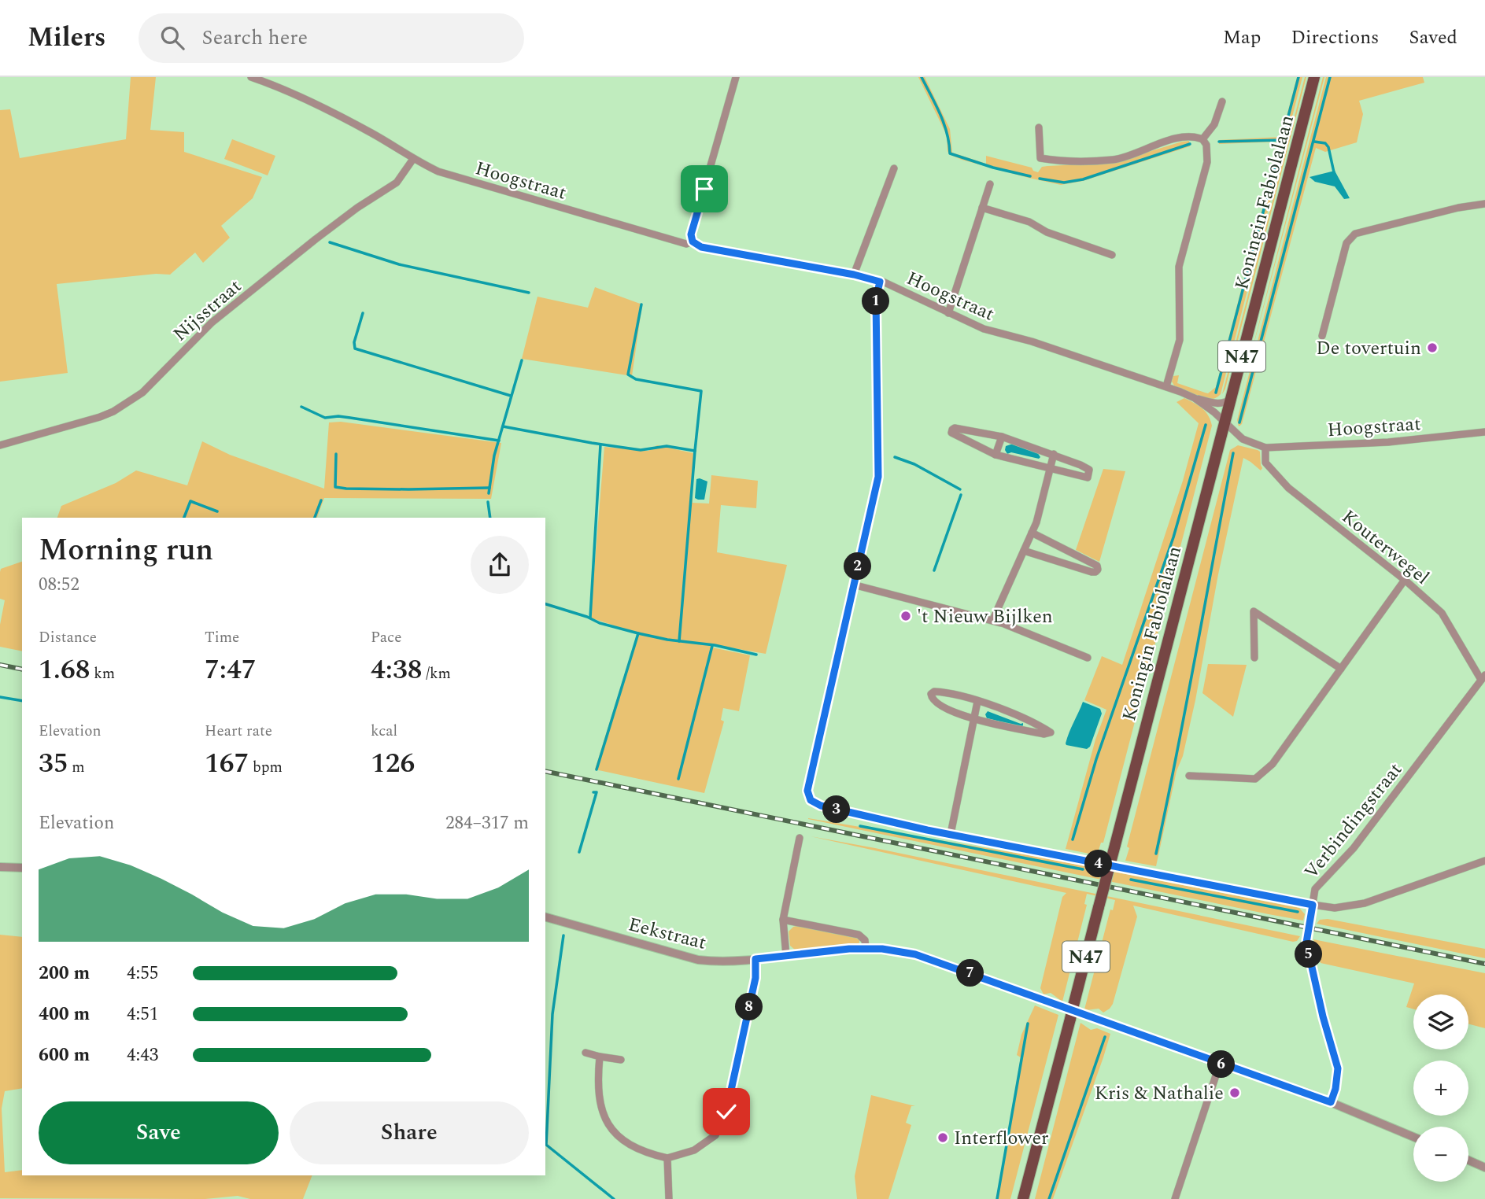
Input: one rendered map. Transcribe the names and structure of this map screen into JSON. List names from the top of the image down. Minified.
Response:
{"streets":{"main road":["Koningin Fabiolalaan","N47"],"street":["Hoogstraat","Nijsstraat","Kouterwegel","Verbindingstraat","Eekstraat"]},"crossings":[["Hoogstraat","Koningin Fabiolalaan"],["Hoogstraat","Nijsstraat"],["Hoogstraat","Kouterwegel"],["Kouterwegel","Verbindingstraat"],["Verbindingstraat","Eekstraat"]],"places":["De tovertuin","'t Nieuw Bijlken","Kris & Nathalie","Interflower"],"page":{"header":"Milers","search":"Search here","nav":["Map","Directions","Saved"],"pins":["1","2","3","4","5","7","8","6"],"heading":["Morning run","08:52"],"stats":[["Distance","1.68 km"],["Time","7:47"],["Pace","4:38 /km"],["Elevation","35 m"],["Heart rate","167 bpm"],["kcal","126"]],"chart":["Elevation","284–317 m"],"list":[{"name":"200 m","note":"4:55"},{"name":"400 m","note":"4:51"},{"name":"600 m","note":"4:43"}],"map_buttons":["+","−"],"buttons":["Save","Share"]}}
